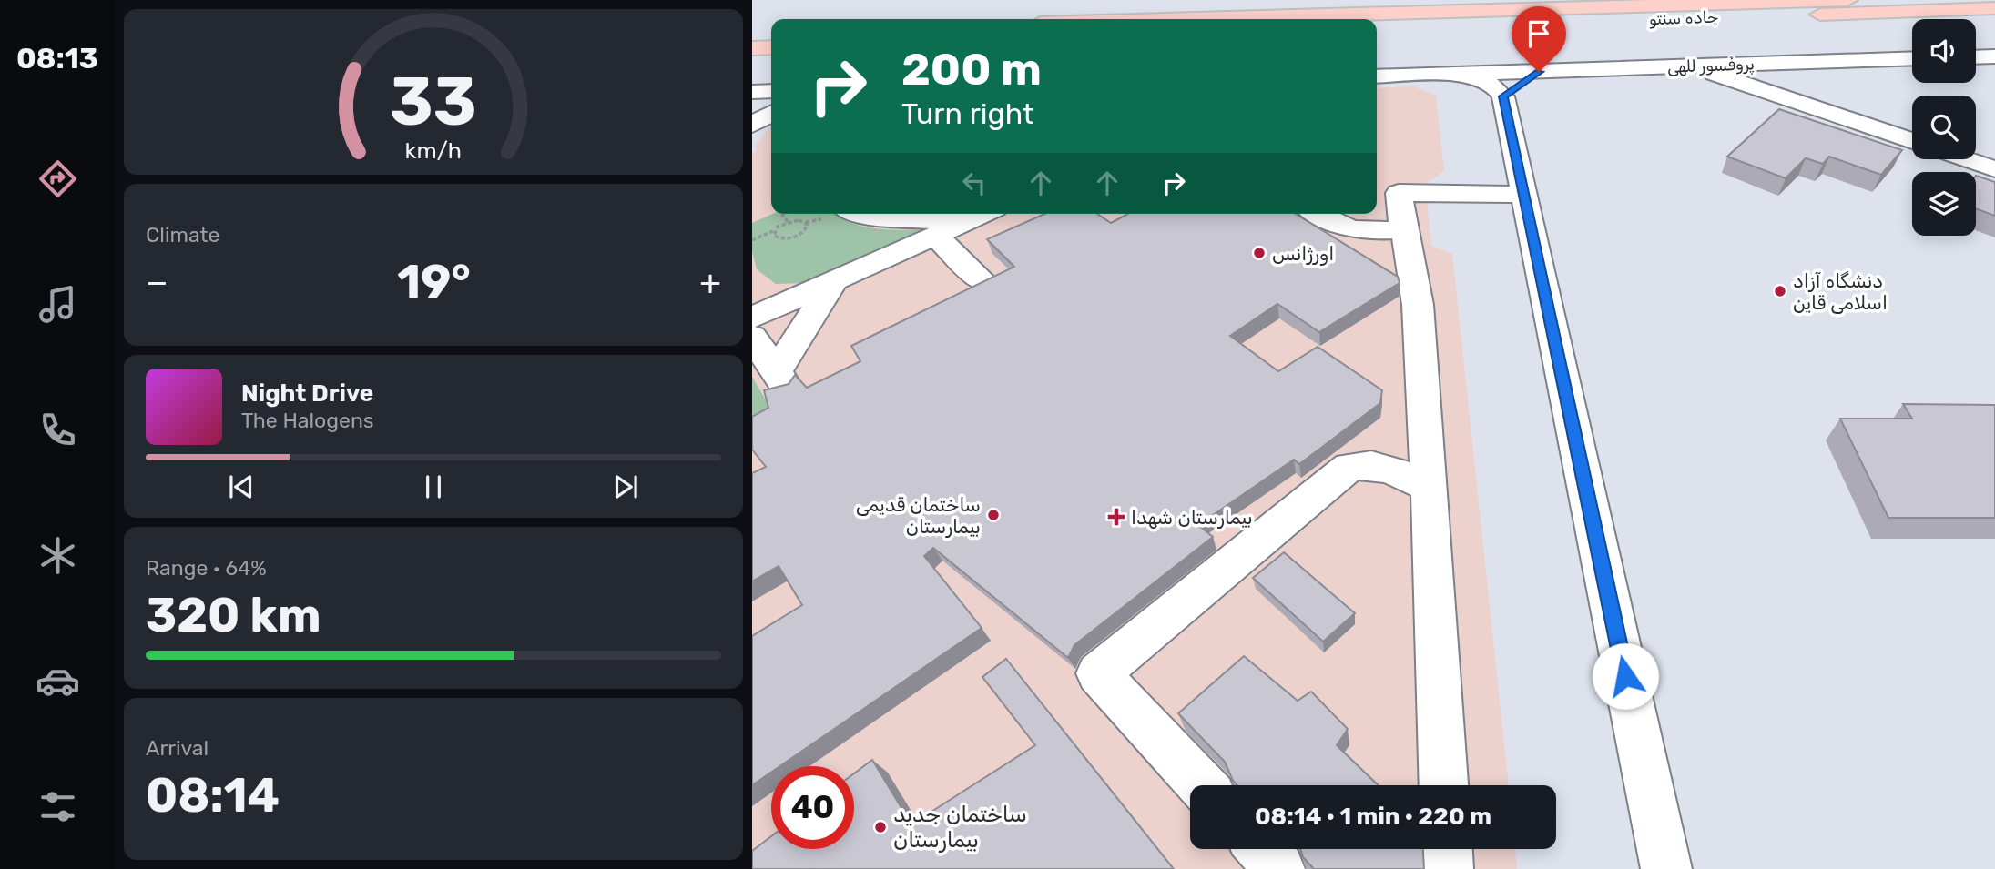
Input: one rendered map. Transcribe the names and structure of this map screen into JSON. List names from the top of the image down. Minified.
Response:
{"streets":{"main road":["جاده سنتو"],"street":["پروفسور للهی"]},"places":{"other":["اورژانس","دنشگاه آزاد اسلامی قاین","ساختمان قدیمی بیمارستان","ساختمان جدید بیمارستان"],"health":["بیمارستان شهدا"]},"page":{"tabs":"08:13","turn":["200 m","Turn right"],"tile":["Climate",["Range · 64%","320 km"],["Arrival","08:14"]],"heat":["−","19°","+"],"song":["Night Drive","The Halogens"],"limit":"40","trip":"08:14 · 1 min · 220 m","gauge":["33","km/h"]}}
